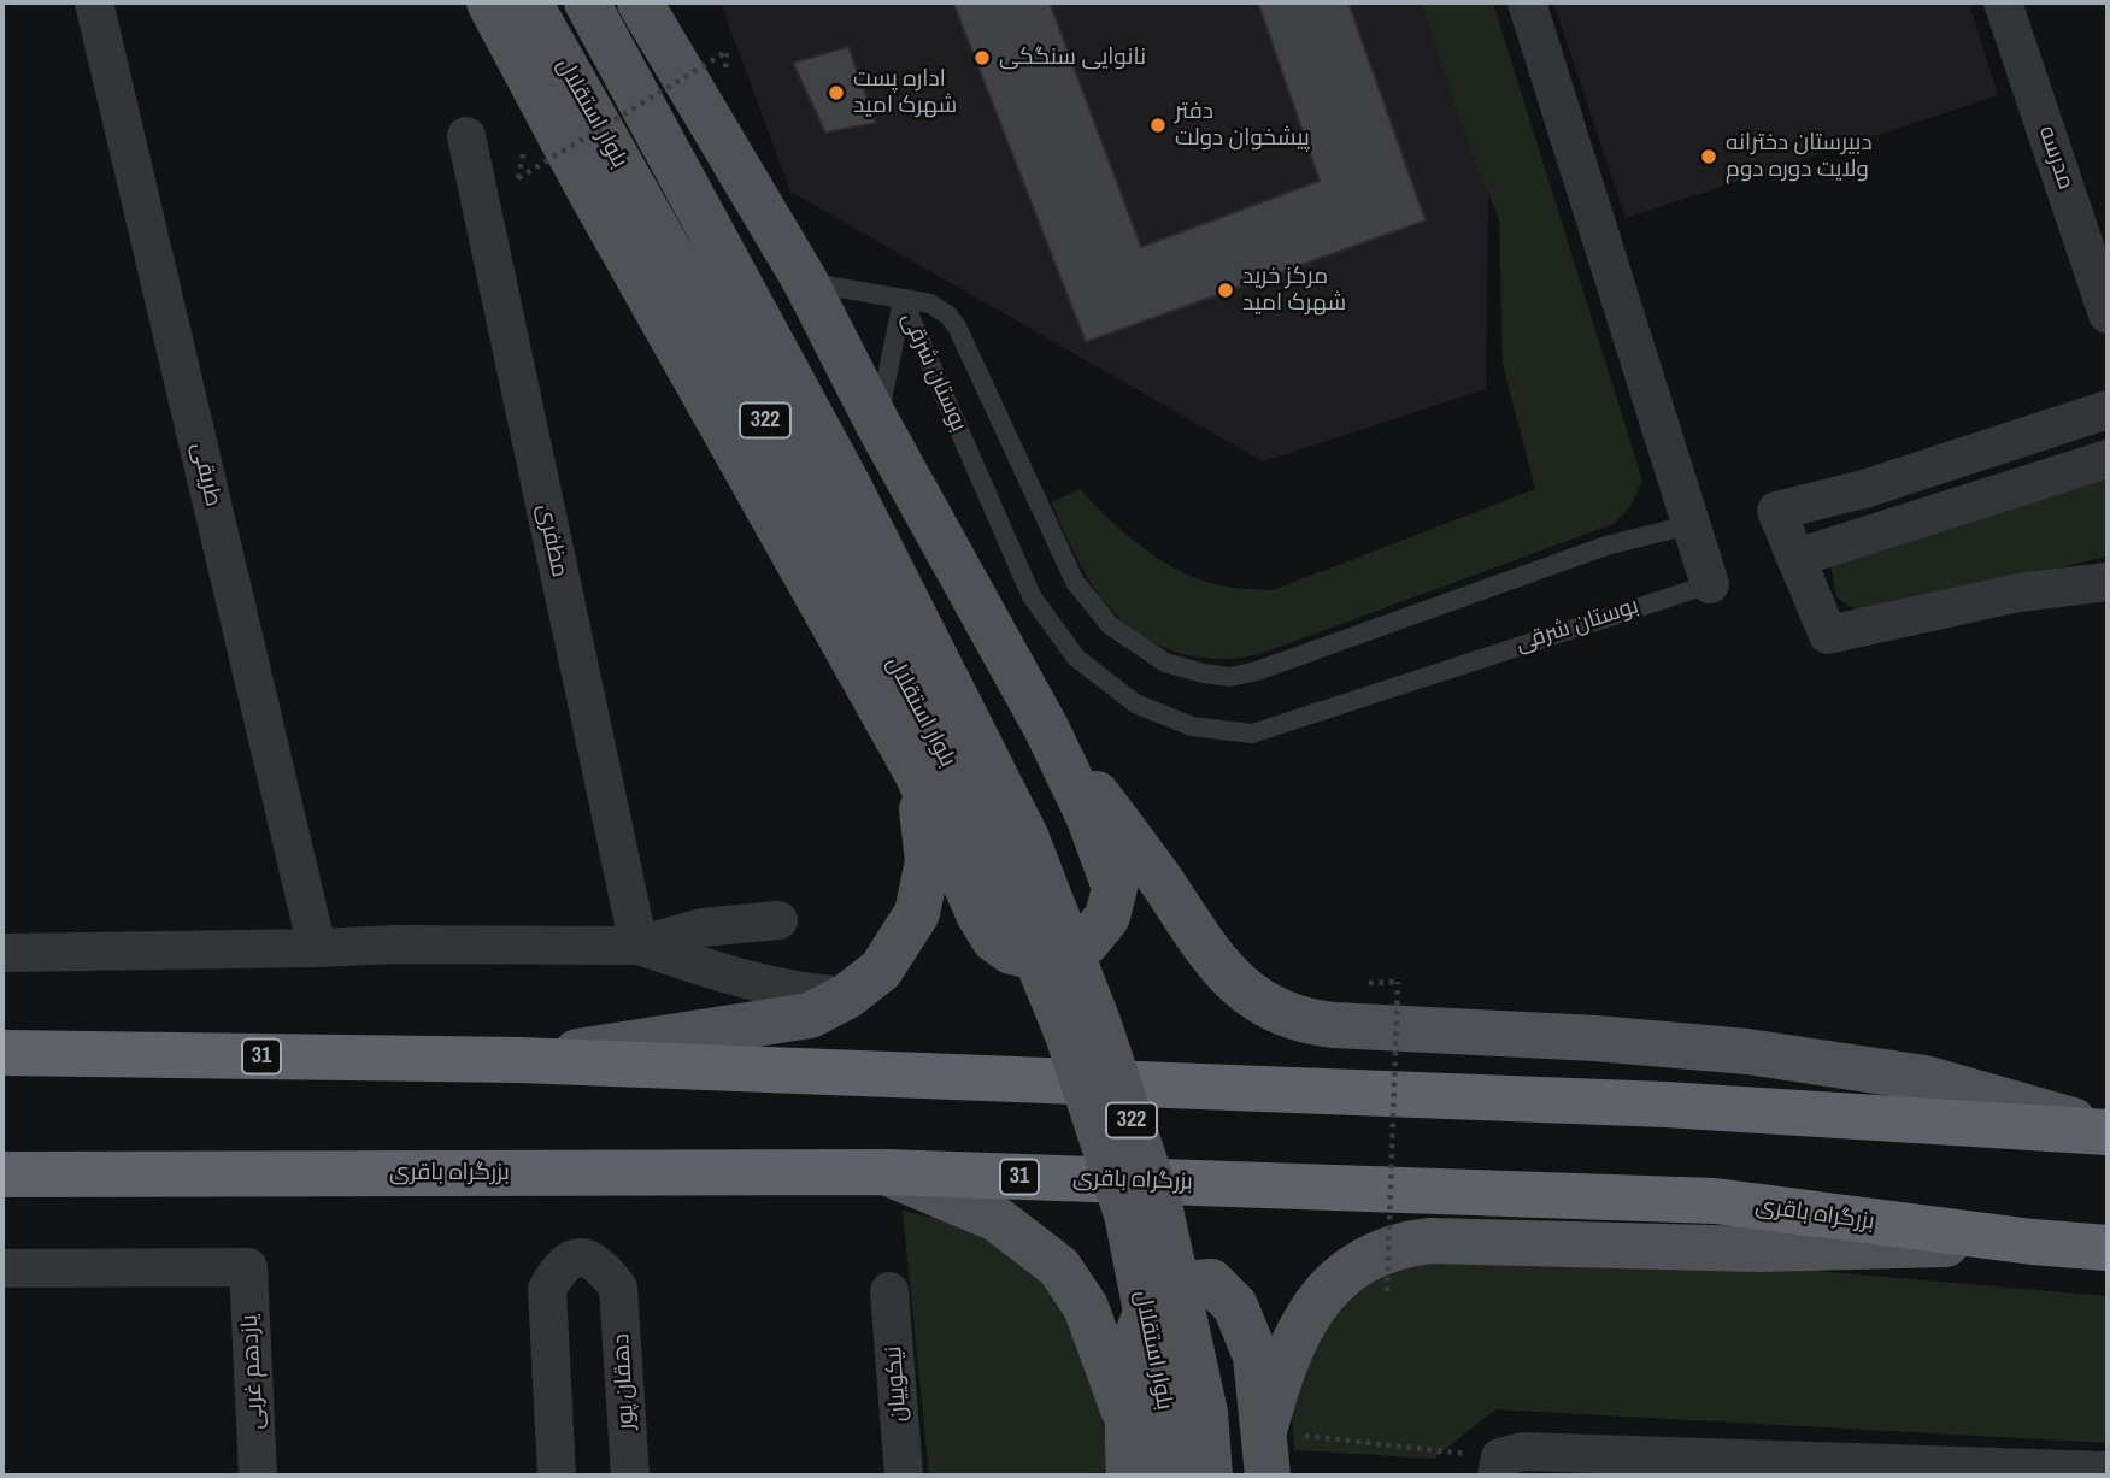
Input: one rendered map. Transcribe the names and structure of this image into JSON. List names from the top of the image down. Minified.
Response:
{"streets":{"highway":["31","بزرگراه باقری"],"main road":["بلوار استقلال","322"],"street":["مدرسه","طریقی","مظفری","یازدهم غربی","دهقان پور","نیکوییان"],"lane":["بوستان شرقی"]},"places":["نانوایی سنگکی","اداره پست شهرک امید","دفتر پیشخوان دولت","دبیرستان دخترانه ولایت دوره دوم","مرکز خرید شهرک امید"]}
